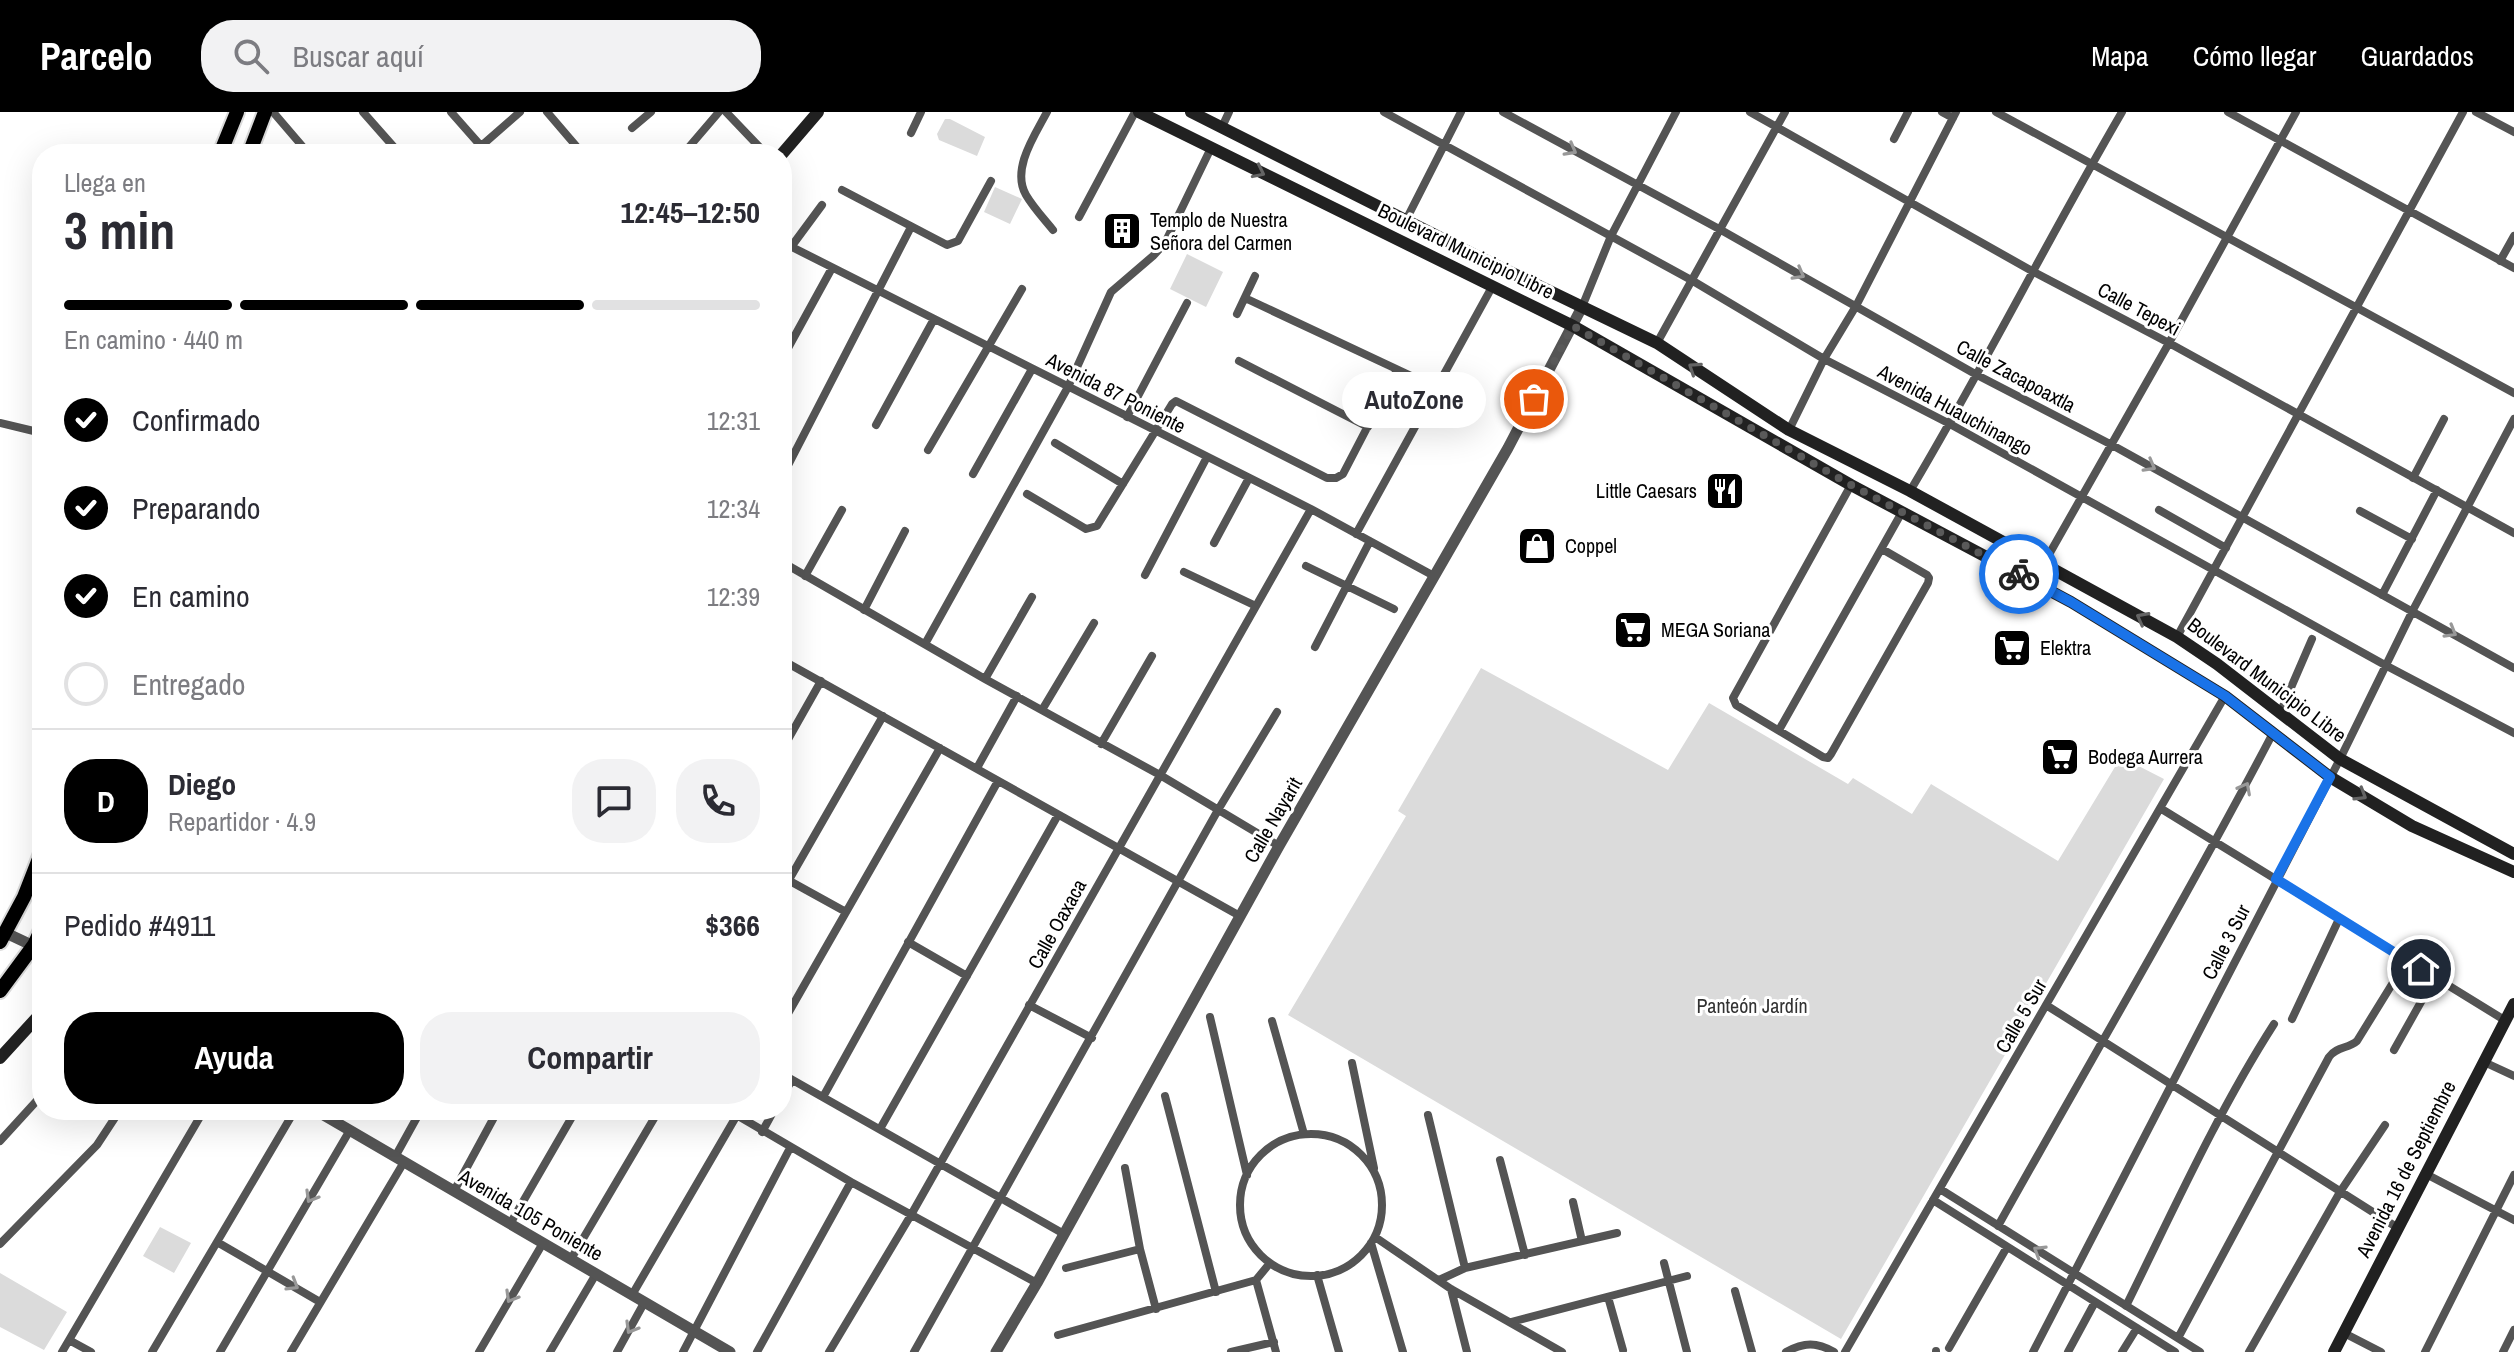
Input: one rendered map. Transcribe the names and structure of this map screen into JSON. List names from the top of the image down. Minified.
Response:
{"streets":{"main road":["Boulevard Municipio Libre","Avenida 16 de Septiembre"],"street":["Calle Tepexi","Calle Zacapoaxtla","Avenida 87 Poniente","Avenida Huauchinango","Calle Nayarit","Calle Oaxaca","Calle 3 Sur","Calle 5 Sur","Avenida 105 Poniente"]},"crossings":[["Boulevard Municipio Libre","Calle Nayarit"],["Boulevard Municipio Libre","Calle 3 Sur"],["Boulevard Municipio Libre","Calle 5 Sur"],["Calle Tepexi","Calle 3 Sur"],["Calle Zacapoaxtla","Calle 3 Sur"],["Avenida 87 Poniente","Calle Nayarit"],["Avenida 87 Poniente","Calle Oaxaca"],["Avenida Huauchinango","Calle 3 Sur"]],"one_way":["Calle Zacapoaxtla"],"parks":["Panteón Jardín"],"places":{"building":["Templo de Nuestra Señora del Carmen"],"other":["AutoZone"],"restaurant":["Little Caesars"],"shop":["Coppel"],"supermarket":["MEGA Soriana","Elektra","Bodega Aurrera"]},"page":{"header":"Parcelo","search":"Buscar aquí","nav":["Mapa","Cómo llegar","Guardados"],"heading":["3 min","Llega en","12:45–12:50"],"panel":["Diego","Repartidor · 4.9","Pedido #4911","$366"],"bar":"En camino · 440 m","bubble":"AutoZone","list":[["Confirmado","12:31"],["Preparando","12:34"],["En camino","12:39"],"Entregado"],"round":"D","buttons":["Ayuda","Compartir"]}}
